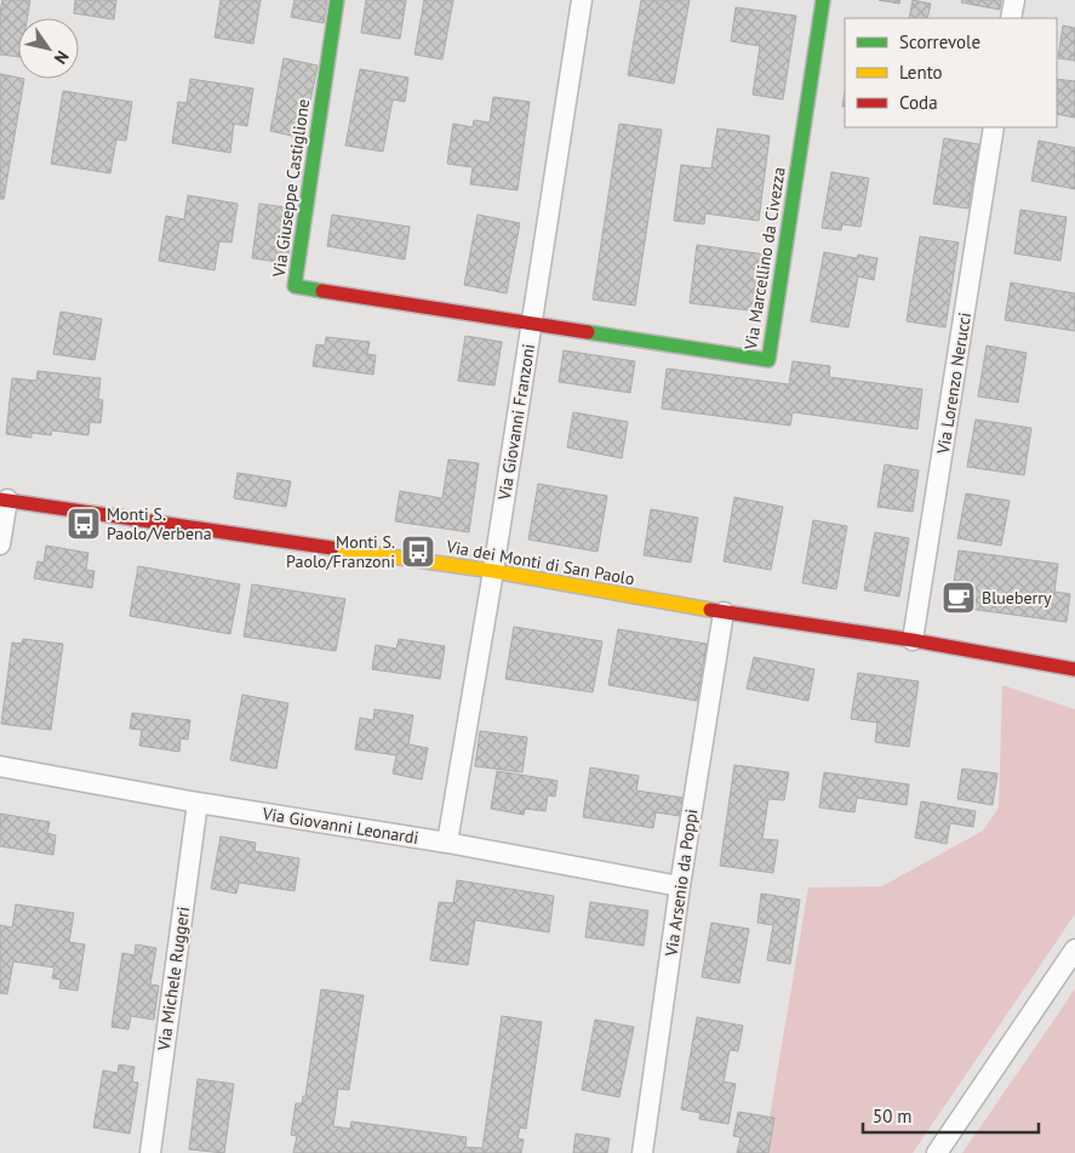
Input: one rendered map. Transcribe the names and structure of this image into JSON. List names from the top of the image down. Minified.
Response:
{"streets":{"street":["Via Giuseppe Castiglione","Via Marcellino da Civezza","Via Lorenzo Nerucci","Via Giovanni Franzoni","Via dei Monti di San Paolo","Via Giovanni Leonardi","Via Arsenio da Poppi","Via Michele Ruggeri"]},"crossings":[["Via Giuseppe Castiglione","Via Marcellino da Civezza"],["Via Giuseppe Castiglione","Via Giovanni Franzoni"],["Via Marcellino da Civezza","Via Giovanni Franzoni"],["Via Lorenzo Nerucci","Via dei Monti di San Paolo"],["Via Giovanni Franzoni","Via dei Monti di San Paolo"],["Via Giovanni Franzoni","Via Giovanni Leonardi"],["Via dei Monti di San Paolo","Via Arsenio da Poppi"],["Via Giovanni Leonardi","Via Arsenio da Poppi"],["Via Giovanni Leonardi","Via Michele Ruggeri"]],"places":{"bus stop":["Monti S. Paolo/Verbena","Monti S. Paolo/Franzoni"],"cafe":["Blueberry"]},"legend":["Scorrevole","Lento","Coda"],"scale_bar":"50 m","north":"bottom right"}
